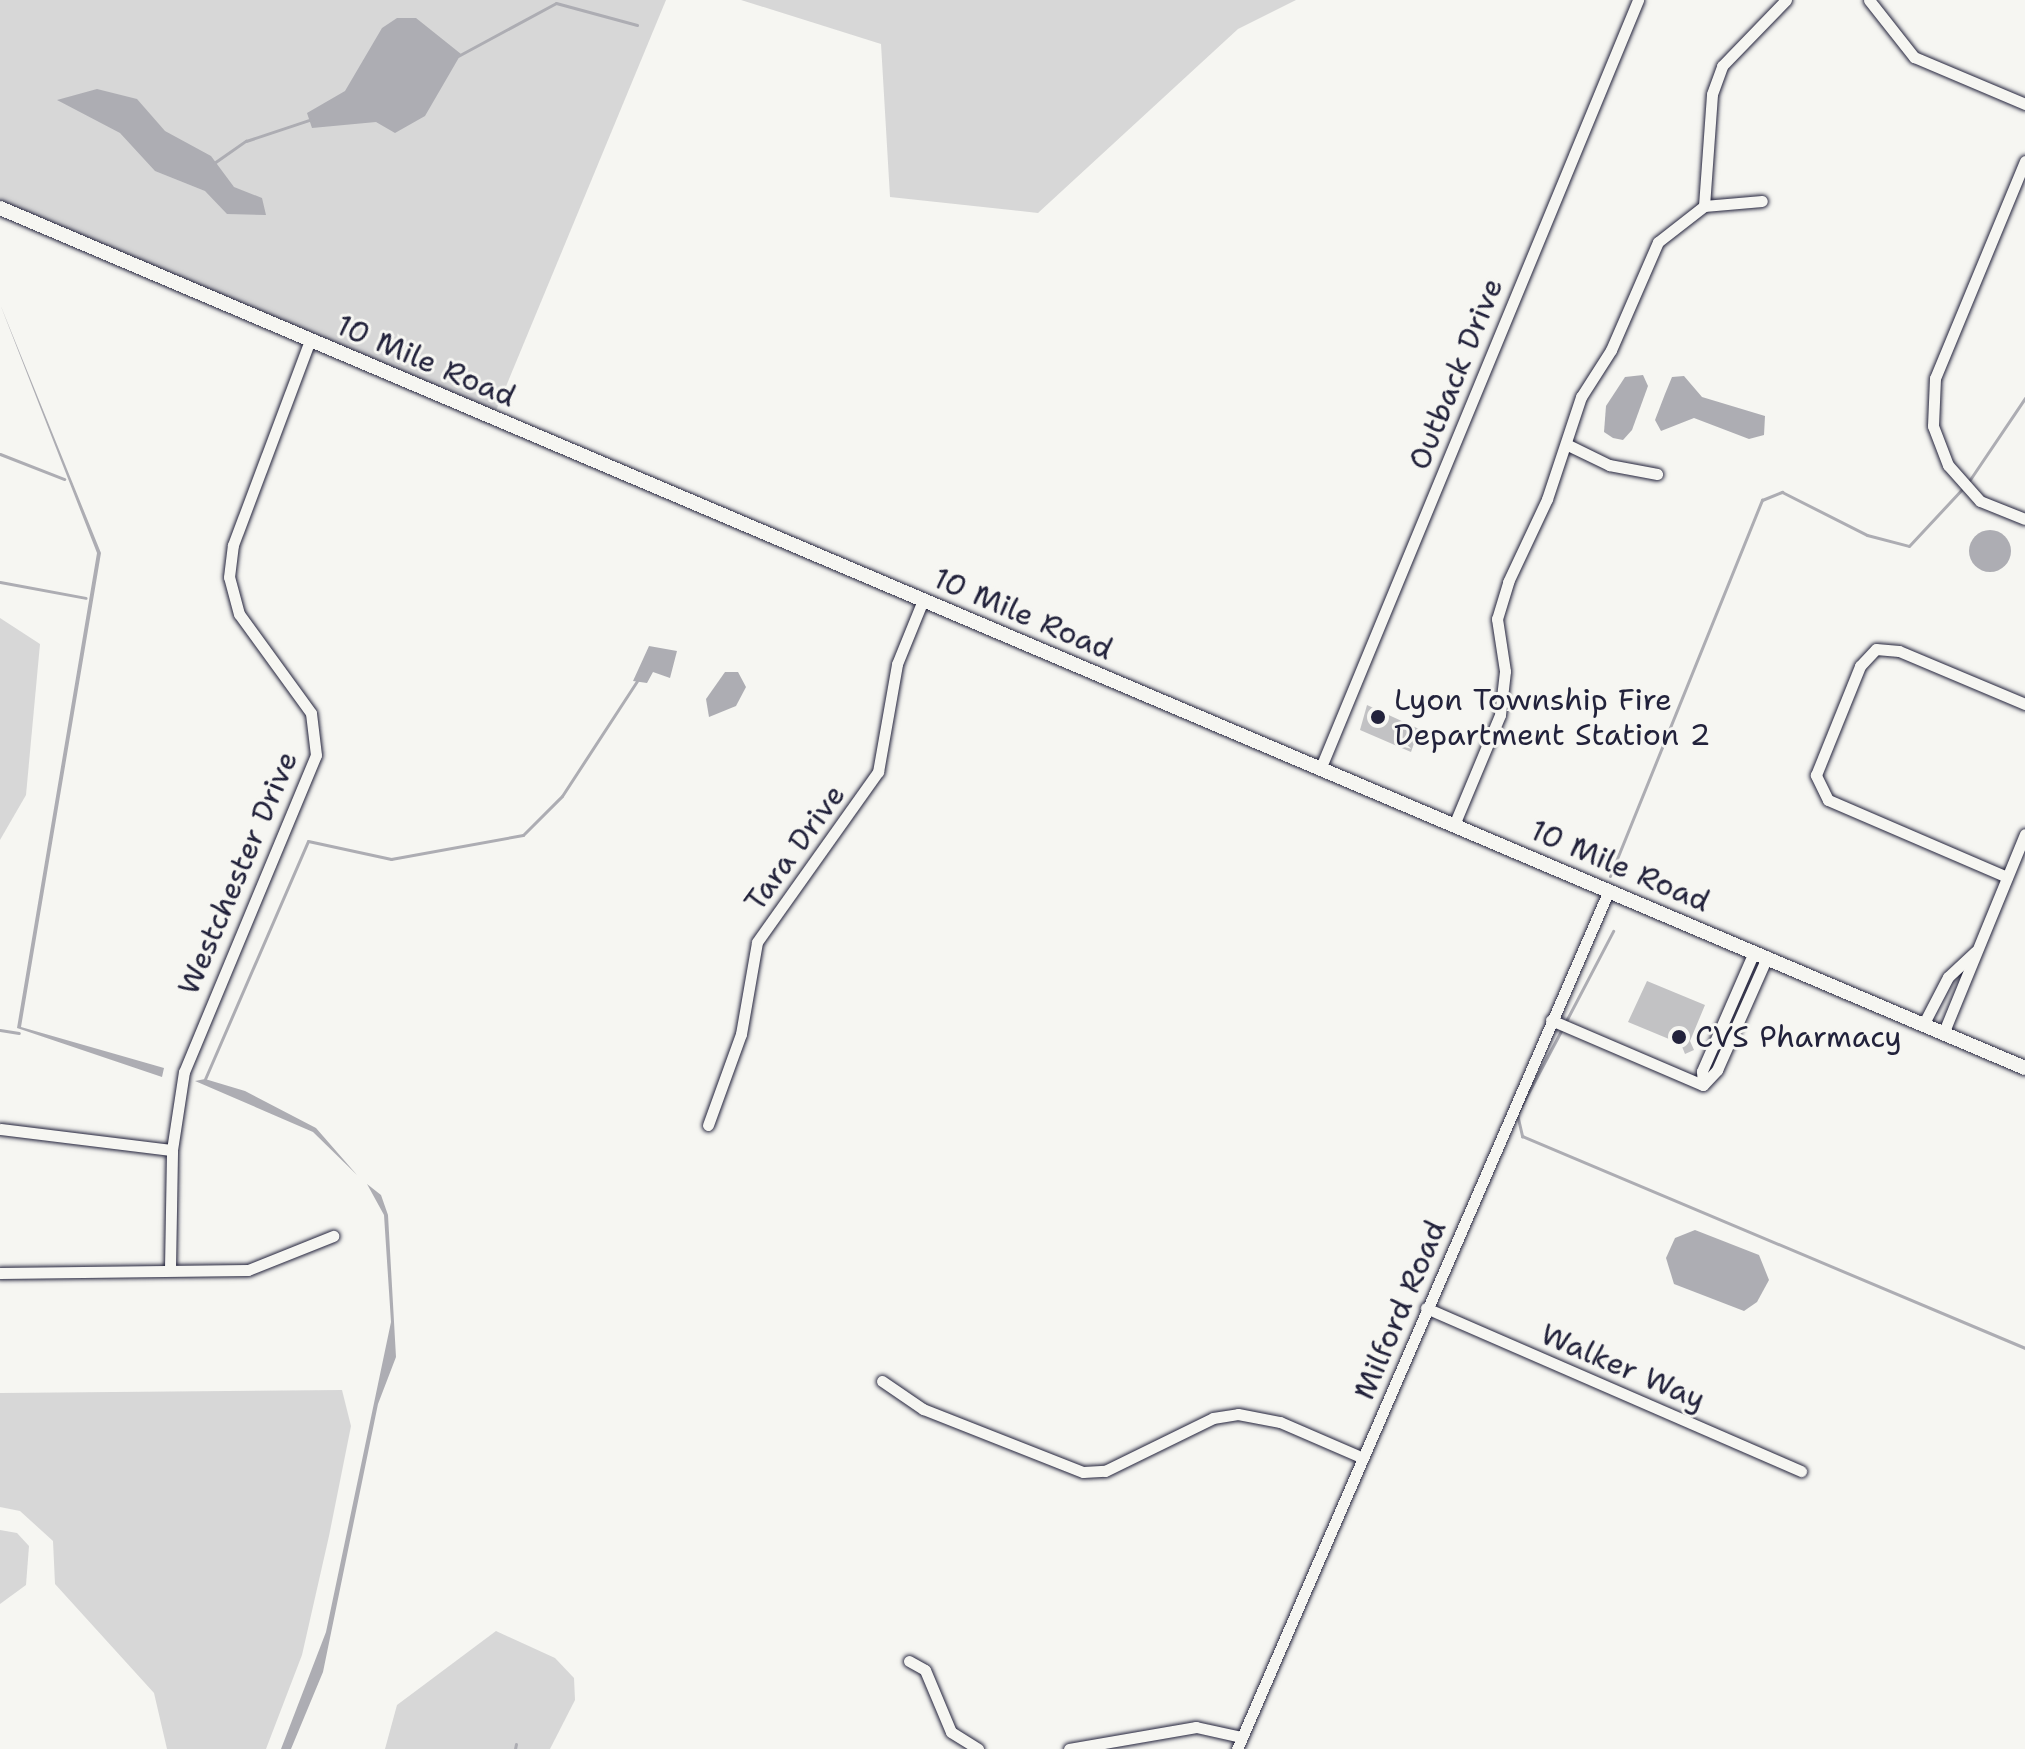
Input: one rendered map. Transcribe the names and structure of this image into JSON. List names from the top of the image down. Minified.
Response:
{"streets":{"main road":["10 Mile Road"],"street":["Outback Drive","Tara Drive","Westchester Drive","Milford Road","Walker Way"]},"crossings":[["10 Mile Road","Outback Drive"],["10 Mile Road","Tara Drive"],["10 Mile Road","Westchester Drive"],["10 Mile Road","Milford Road"],["Milford Road","Walker Way"]],"places":["Lyon Township Fire Department Station 2","CVS Pharmacy"]}
